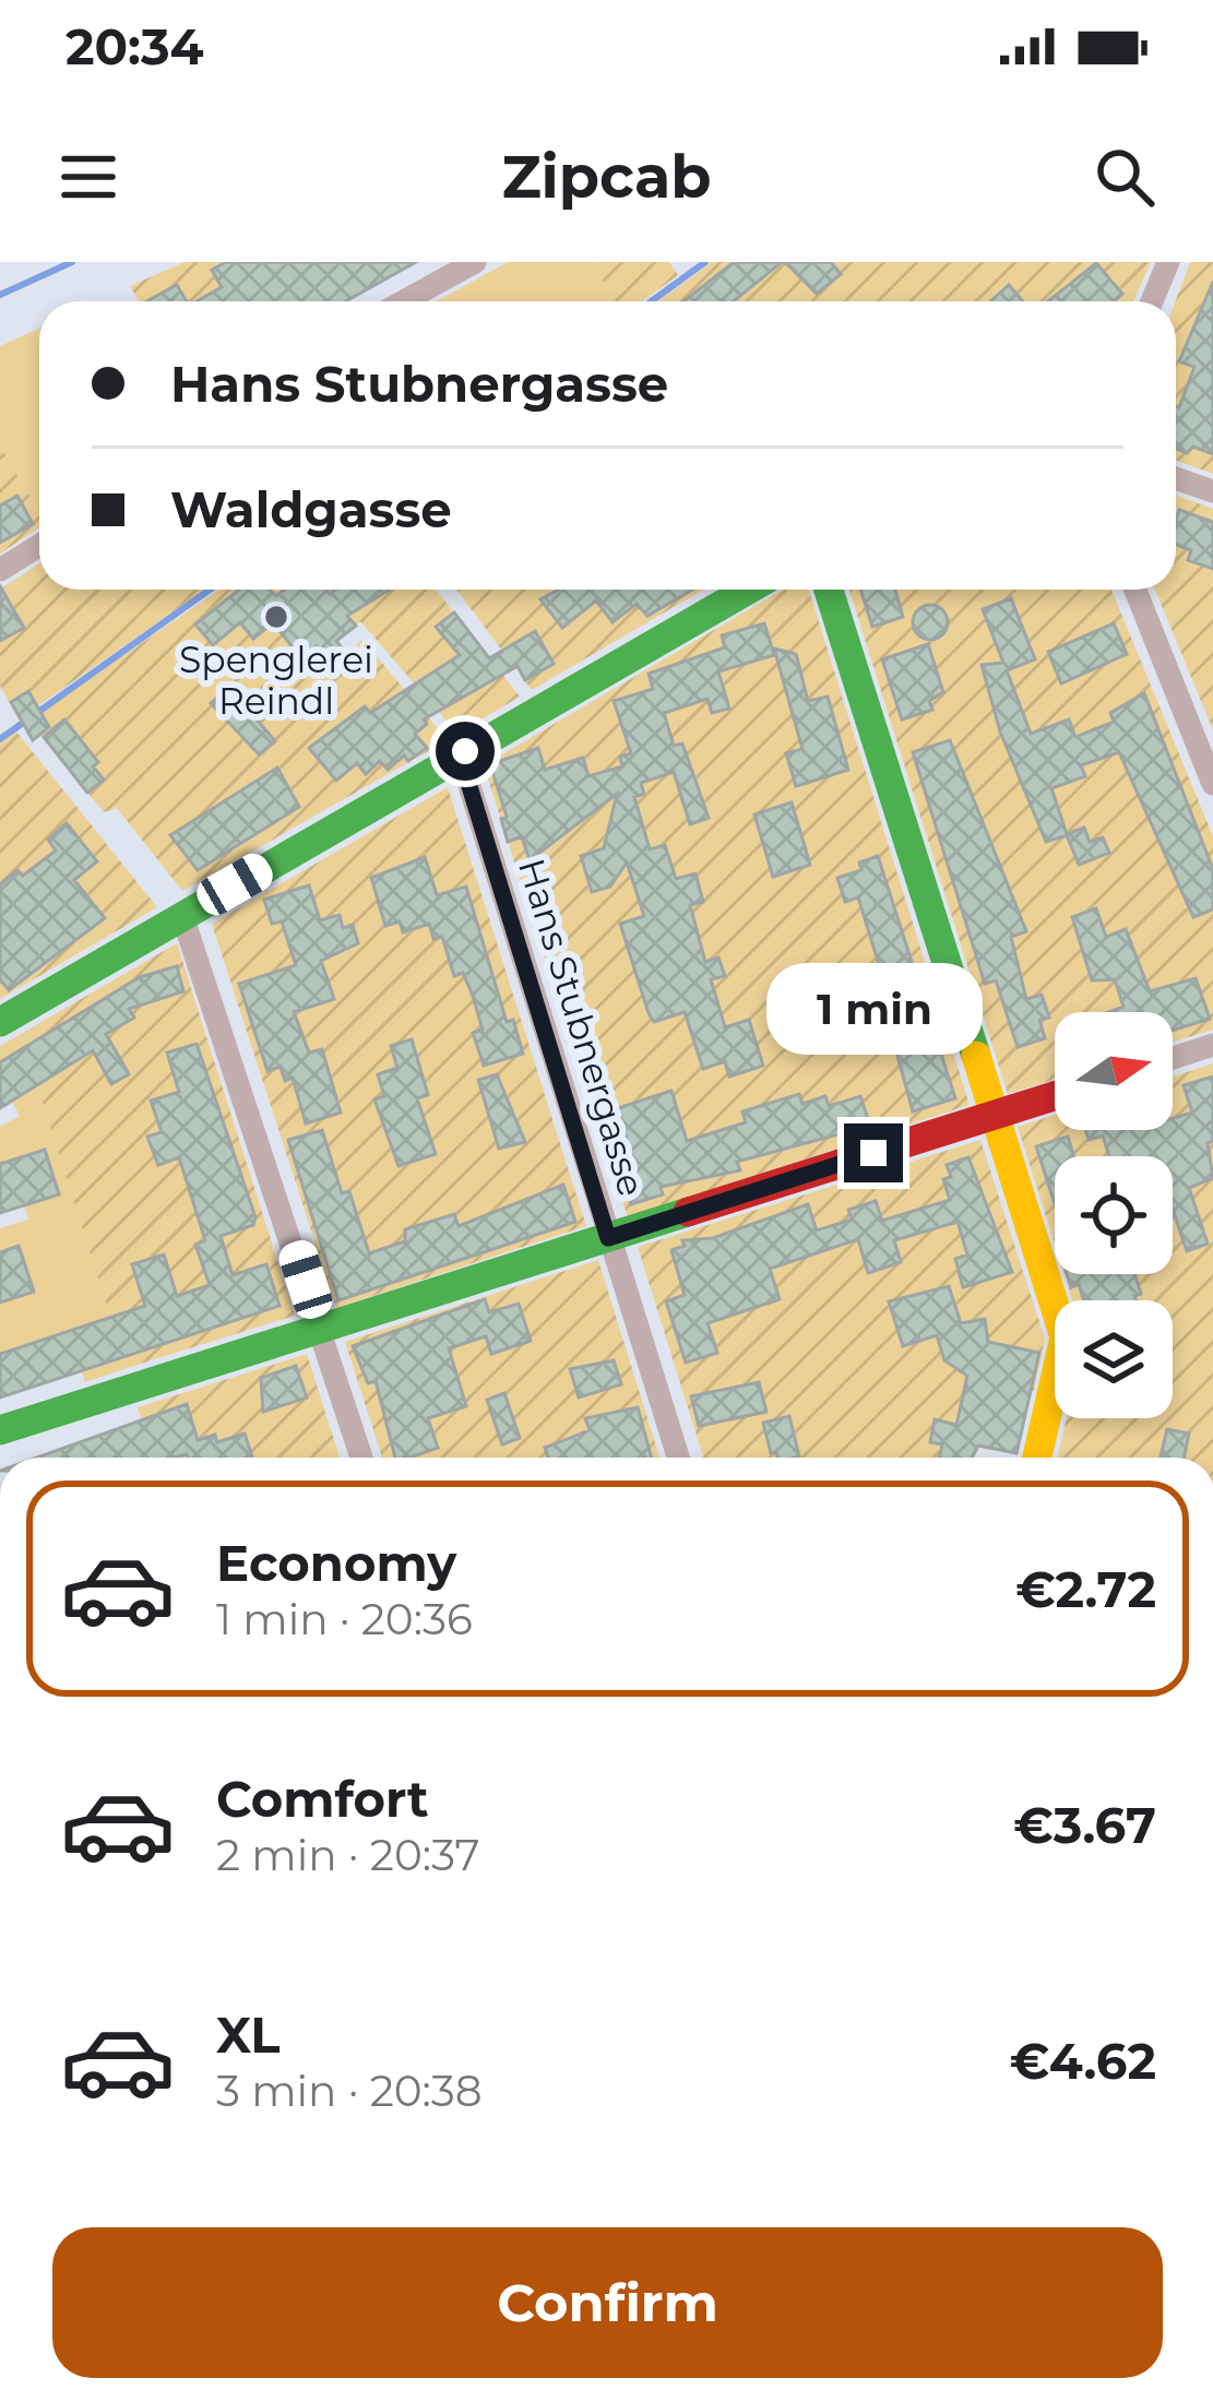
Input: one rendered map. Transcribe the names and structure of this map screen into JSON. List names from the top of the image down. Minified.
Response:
{"streets":{"street":["Hans Stubnergasse"]},"places":["Spenglerei Reindl"],"north":"right","page":{"status":"20:34","header":"Zipcab","banner":["Hans Stubnergasse","Waldgasse"],"bubble":"1 min","list":[{"name":"Economy","note":"1 min · 20:36","value":"€2.72"},{"name":"Comfort","note":"2 min · 20:37","value":"€3.67"},{"name":"XL","note":"3 min · 20:38","value":"€4.62"}],"buttons":"Confirm"}}
